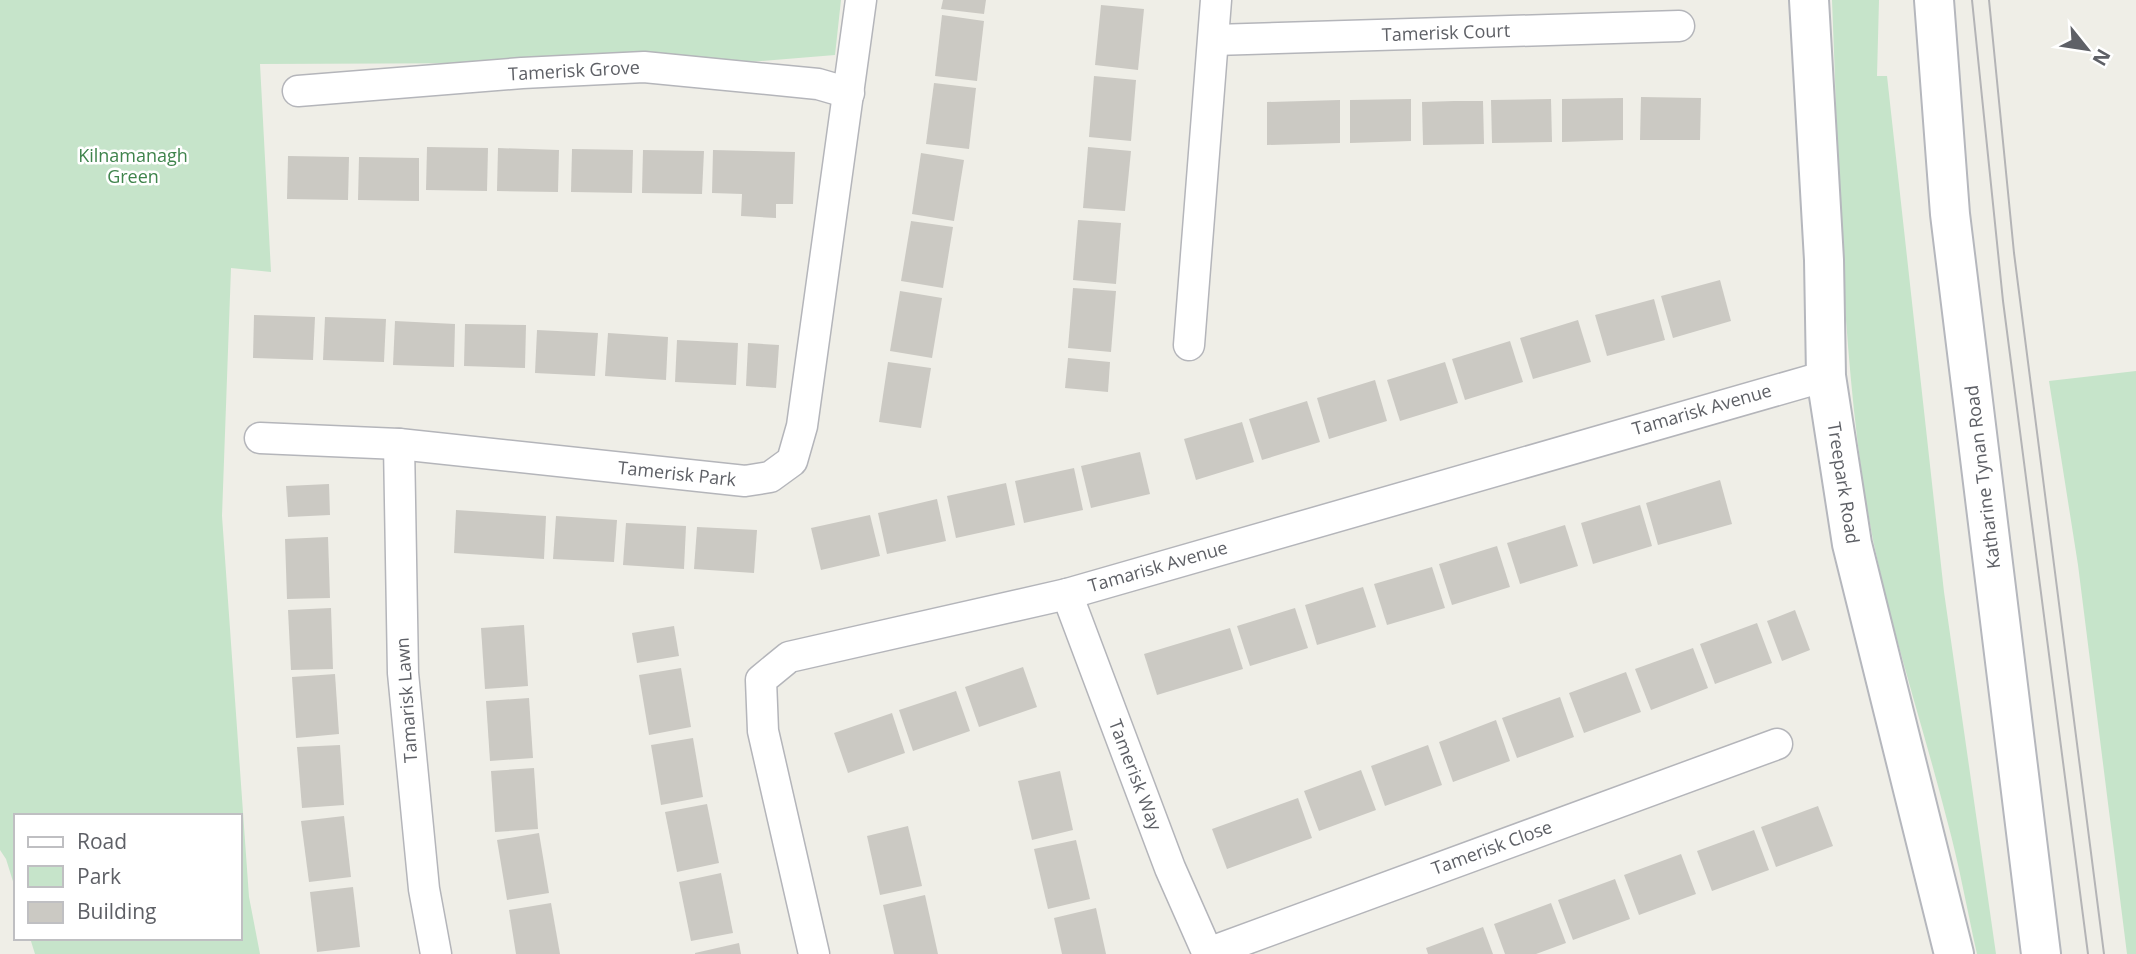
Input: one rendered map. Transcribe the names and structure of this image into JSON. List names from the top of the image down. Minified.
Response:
{"streets":{"street":["Tamerisk Court","Tamerisk Grove","Tamarisk Avenue","Tamerisk Park","Katharine Tynan Road","Treepark Road","Tamarisk Lawn","Tamerisk Way","Tamerisk Close"]},"crossings":[["Tamerisk Grove","Tamerisk Park"],["Tamarisk Avenue","Treepark Road"],["Tamarisk Avenue","Tamerisk Way"],["Tamerisk Park","Tamarisk Lawn"],["Tamerisk Way","Tamerisk Close"]],"parks":["Kilnamanagh Green"],"legend":["Road","Park","Building"],"north":"bottom right"}
